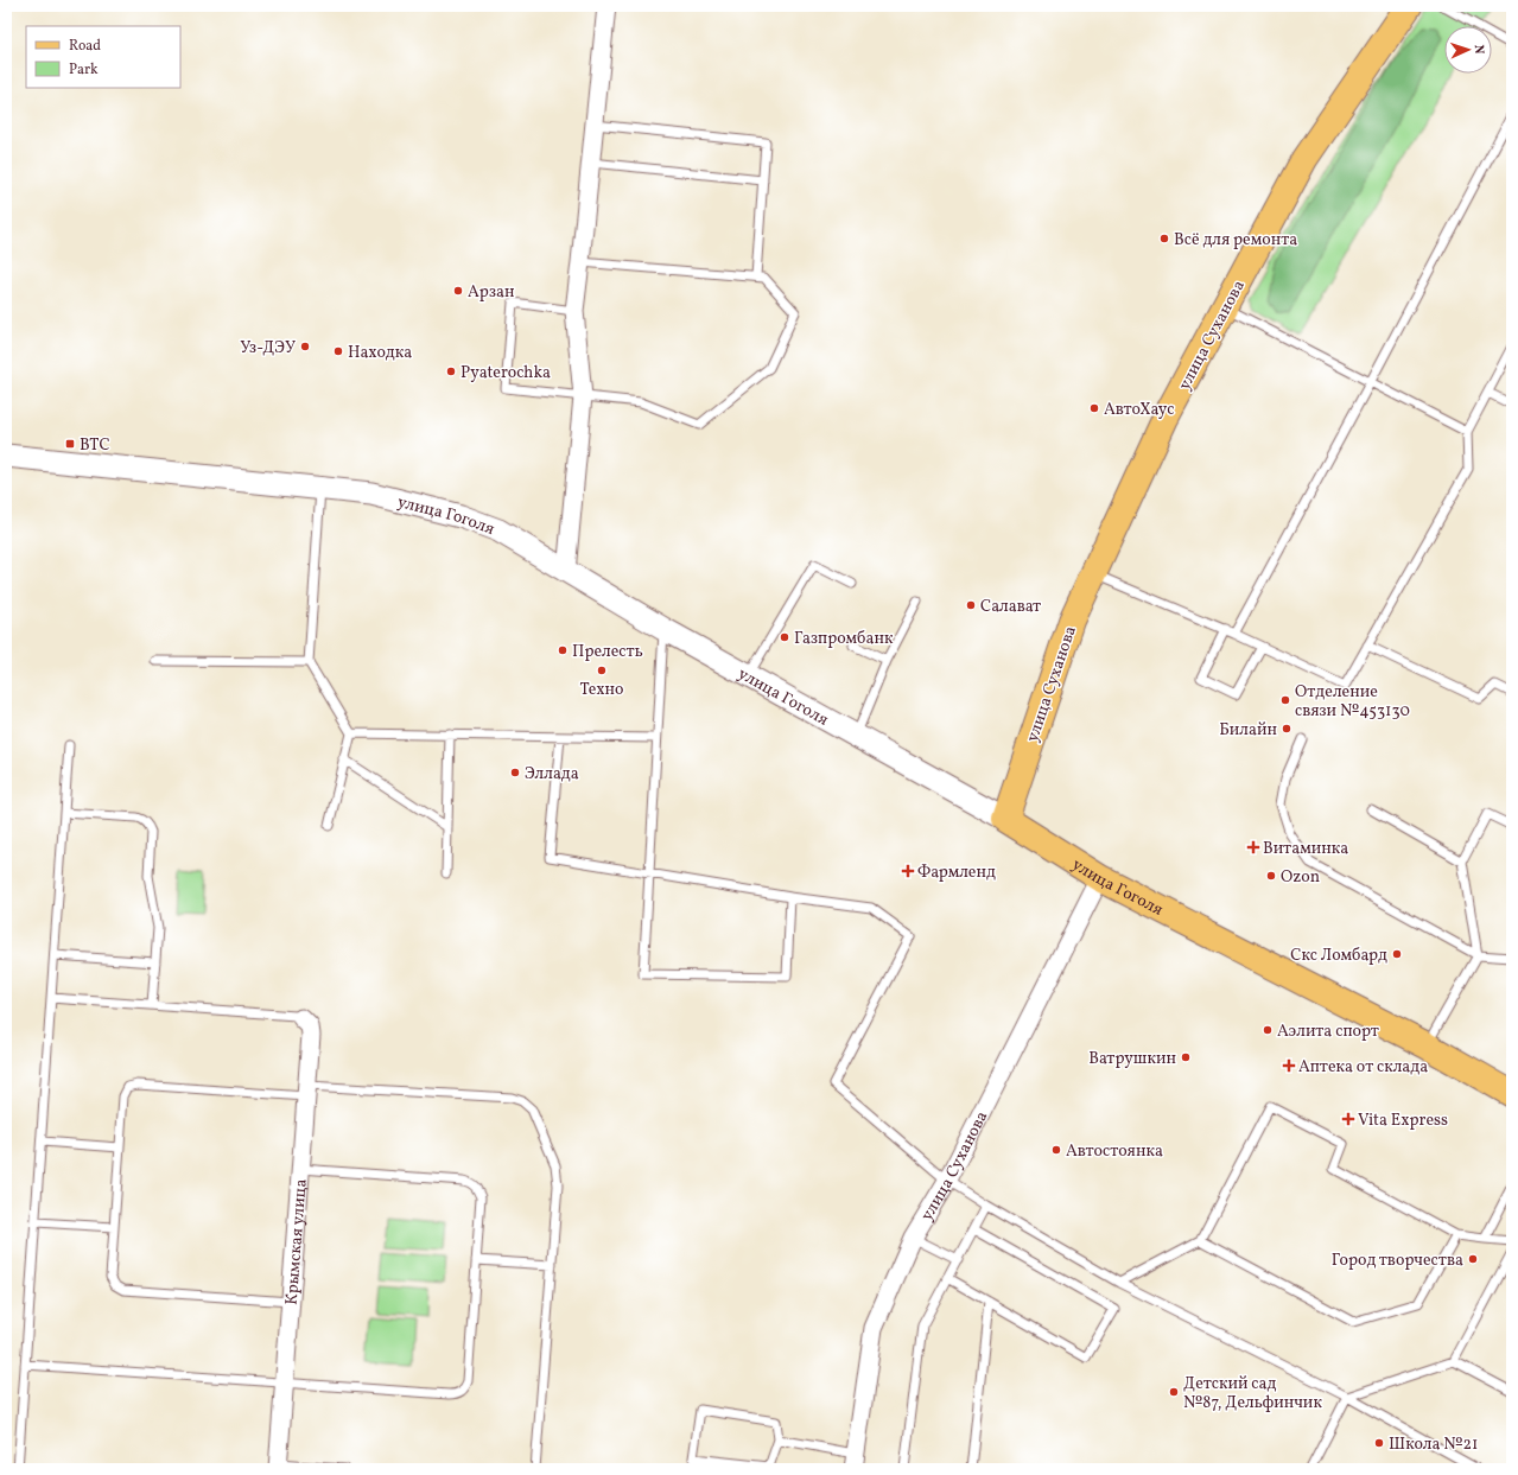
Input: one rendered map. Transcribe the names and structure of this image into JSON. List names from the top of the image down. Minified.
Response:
{"streets":{"main road":["улица Суханова","улица Гоголя"],"street":["Крымская улица"]},"crossings":[["улица Суханова","улица Гоголя"]],"places":{"other":["Всё для ремонта","Арзан","Уз-ДЭУ","Находка","Pyaterochka","АвтоХаус","Салават","Газпромбанк","Прелесть","Техно","Отделение связи №453130","Билайн","Эллада","Ozon","Скс Ломбард","Аэлита спорт","Ватрушкин","Автостоянка","Город творчества","Детский сад №87, Дельфинчик","Школа №21"],"transit":["ВТС"],"health":["Витаминка","Фармленд","Аптека от склада","Vita Express"]},"legend":["Road","Park"],"north":"right"}
